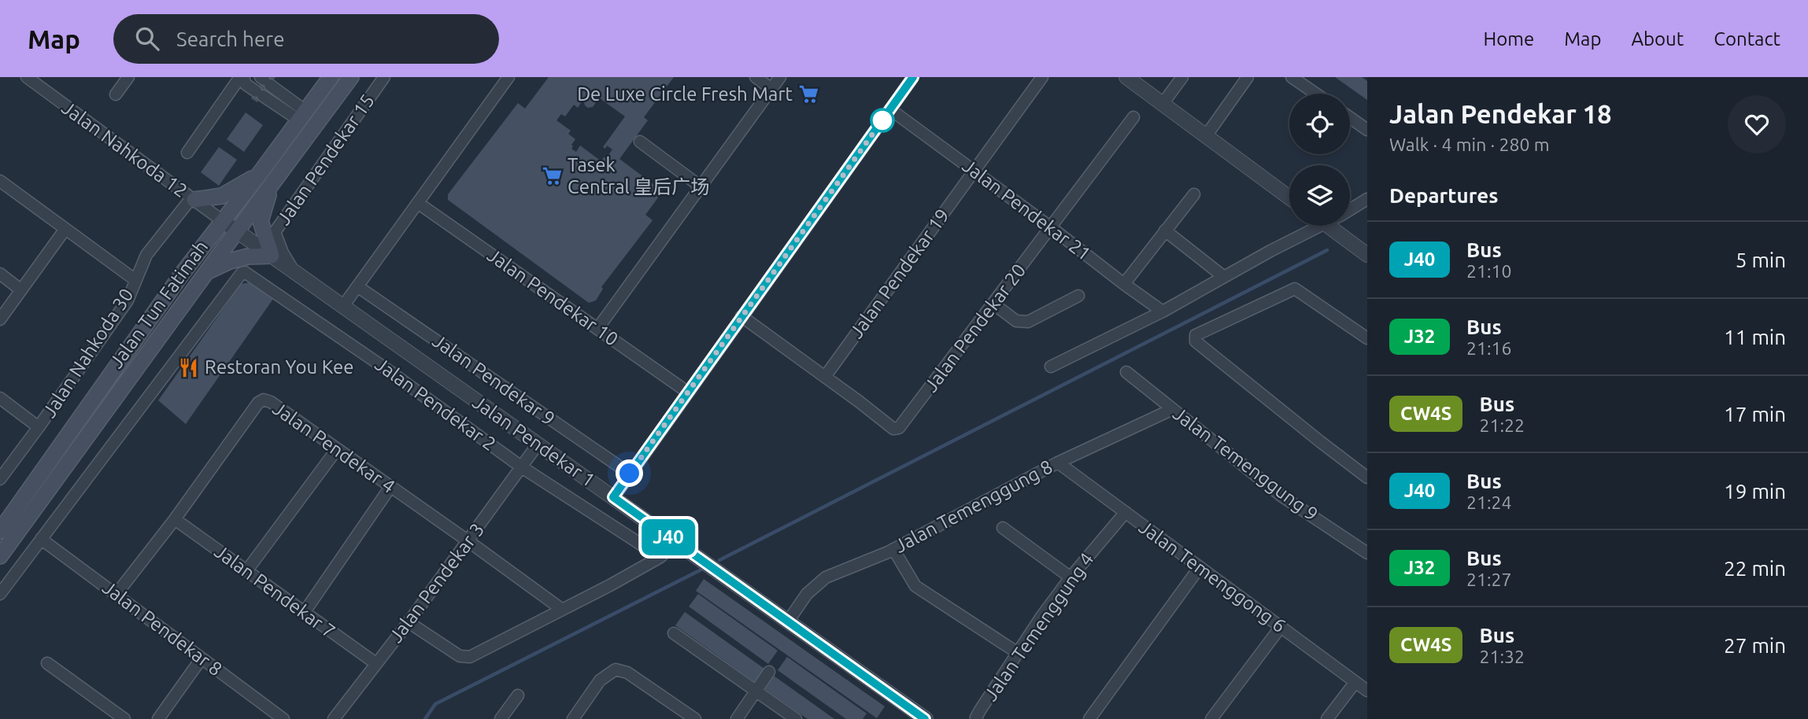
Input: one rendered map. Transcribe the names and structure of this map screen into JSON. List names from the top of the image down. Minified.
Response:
{"streets":{"main road":["Jalan Tun Fatimah"],"street":["Jalan Nahkoda 12","Jalan Pendekar 15","Jalan Pendekar 21","Jalan Pendekar 19","Jalan Pendekar 10","Jalan Pendekar 20","Jalan Nahkoda 30","Jalan Pendekar 9","Jalan Pendekar 2","Jalan Pendekar 1","Jalan Pendekar 4","Jalan Temenggung 9","Jalan Temenggung 8","Jalan Temenggong 6","Jalan Pendekar 3","Jalan Pendekar 7","Jalan Temenggung 4","Jalan Pendekar 8"]},"crossings":[["Jalan Nahkoda 12","Jalan Tun Fatimah"],["Jalan Nahkoda 12","Jalan Nahkoda 30"],["Jalan Nahkoda 12","Jalan Pendekar 1"],["Jalan Pendekar 15","Jalan Pendekar 1"],["Jalan Pendekar 21","Jalan Pendekar 19"],["Jalan Pendekar 21","Jalan Pendekar 20"],["Jalan Pendekar 19","Jalan Pendekar 20"],["Jalan Tun Fatimah","Jalan Pendekar 1"],["Jalan Pendekar 2","Jalan Pendekar 3"],["Jalan Pendekar 2","Jalan Pendekar 8"],["Jalan Pendekar 1","Jalan Temenggung 8"],["Jalan Pendekar 1","Jalan Pendekar 3"],["Jalan Pendekar 4","Jalan Pendekar 3"],["Jalan Pendekar 4","Jalan Pendekar 7"],["Jalan Pendekar 4","Jalan Pendekar 8"],["Jalan Temenggung 9","Jalan Temenggung 8"],["Jalan Temenggung 8","Jalan Temenggong 6"],["Jalan Temenggong 6","Jalan Temenggung 4"],["Jalan Pendekar 3","Jalan Pendekar 7"]],"places":{"supermarket":["De Luxe Circle Fresh Mart","Tasek Central 皇后广场"],"restaurant":["Restoran You Kee"]},"lines":["bus line J40"],"page":{"header":"Map","search":"Search here","nav":["Home","Map","About","Contact"],"on_map":"J40","heading":[["Jalan Pendekar 18","Walk · 4 min · 280 m"],"Departures"],"list":[{"mark":"J40","name":"Bus","note":"21:10","value":"5 min"},{"mark":"J32","name":"Bus","note":"21:16","value":"11 min"},{"mark":"CW4S","name":"Bus","note":"21:22","value":"17 min"},{"mark":"J40","name":"Bus","note":"21:24","value":"19 min"},{"mark":"J32","name":"Bus","note":"21:27","value":"22 min"},{"mark":"CW4S","name":"Bus","note":"21:32","value":"27 min"}]}}
